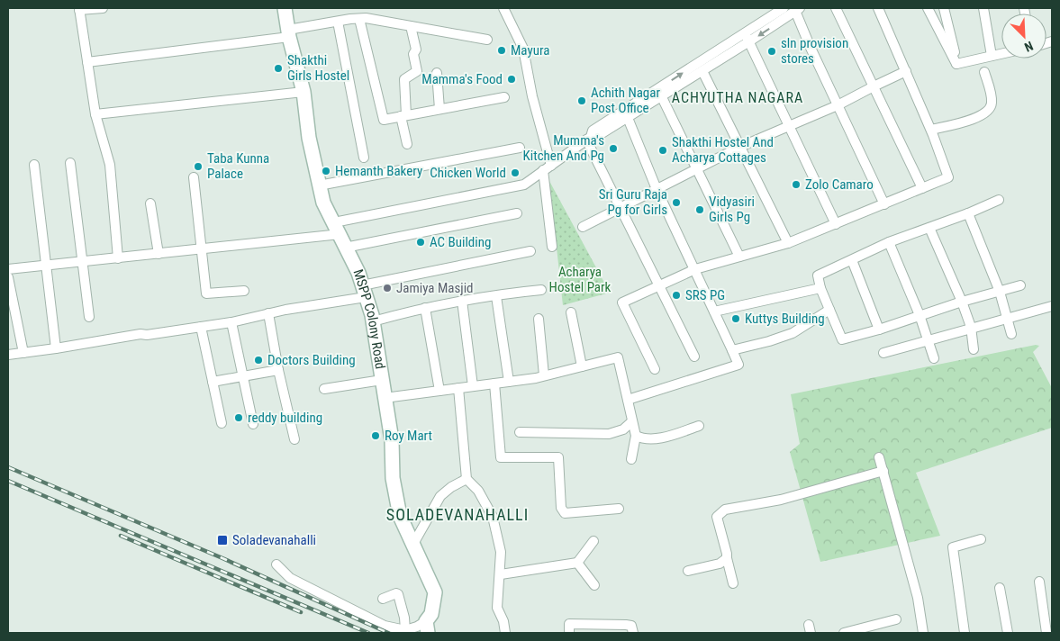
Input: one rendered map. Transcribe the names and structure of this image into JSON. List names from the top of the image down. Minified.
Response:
{"streets":{"street":["MSPP Colony Road"]},"districts":["ACHYUTHA NAGARA","SOLADEVANAHALLI"],"parks":["Acharya Hostel Park"],"places":{"other":["Mayura","sln provision stores","Shakthi Girls Hostel","Mamma's Food","Achith Nagar Post Office","Mumma's Kitchen And Pg","Shakthi Hostel And Acharya Cottages","Taba Kunna Palace","Hemanth Bakery","Chicken World","Zolo Camaro","Sri Guru Raja Pg for Girls","Vidyasiri Girls Pg","AC Building","Jamiya Masjid","SRS PG","Kuttys Building","Doctors Building","reddy building","Roy Mart"],"transit":["Soladevanahalli"]},"north":"bottom right"}
